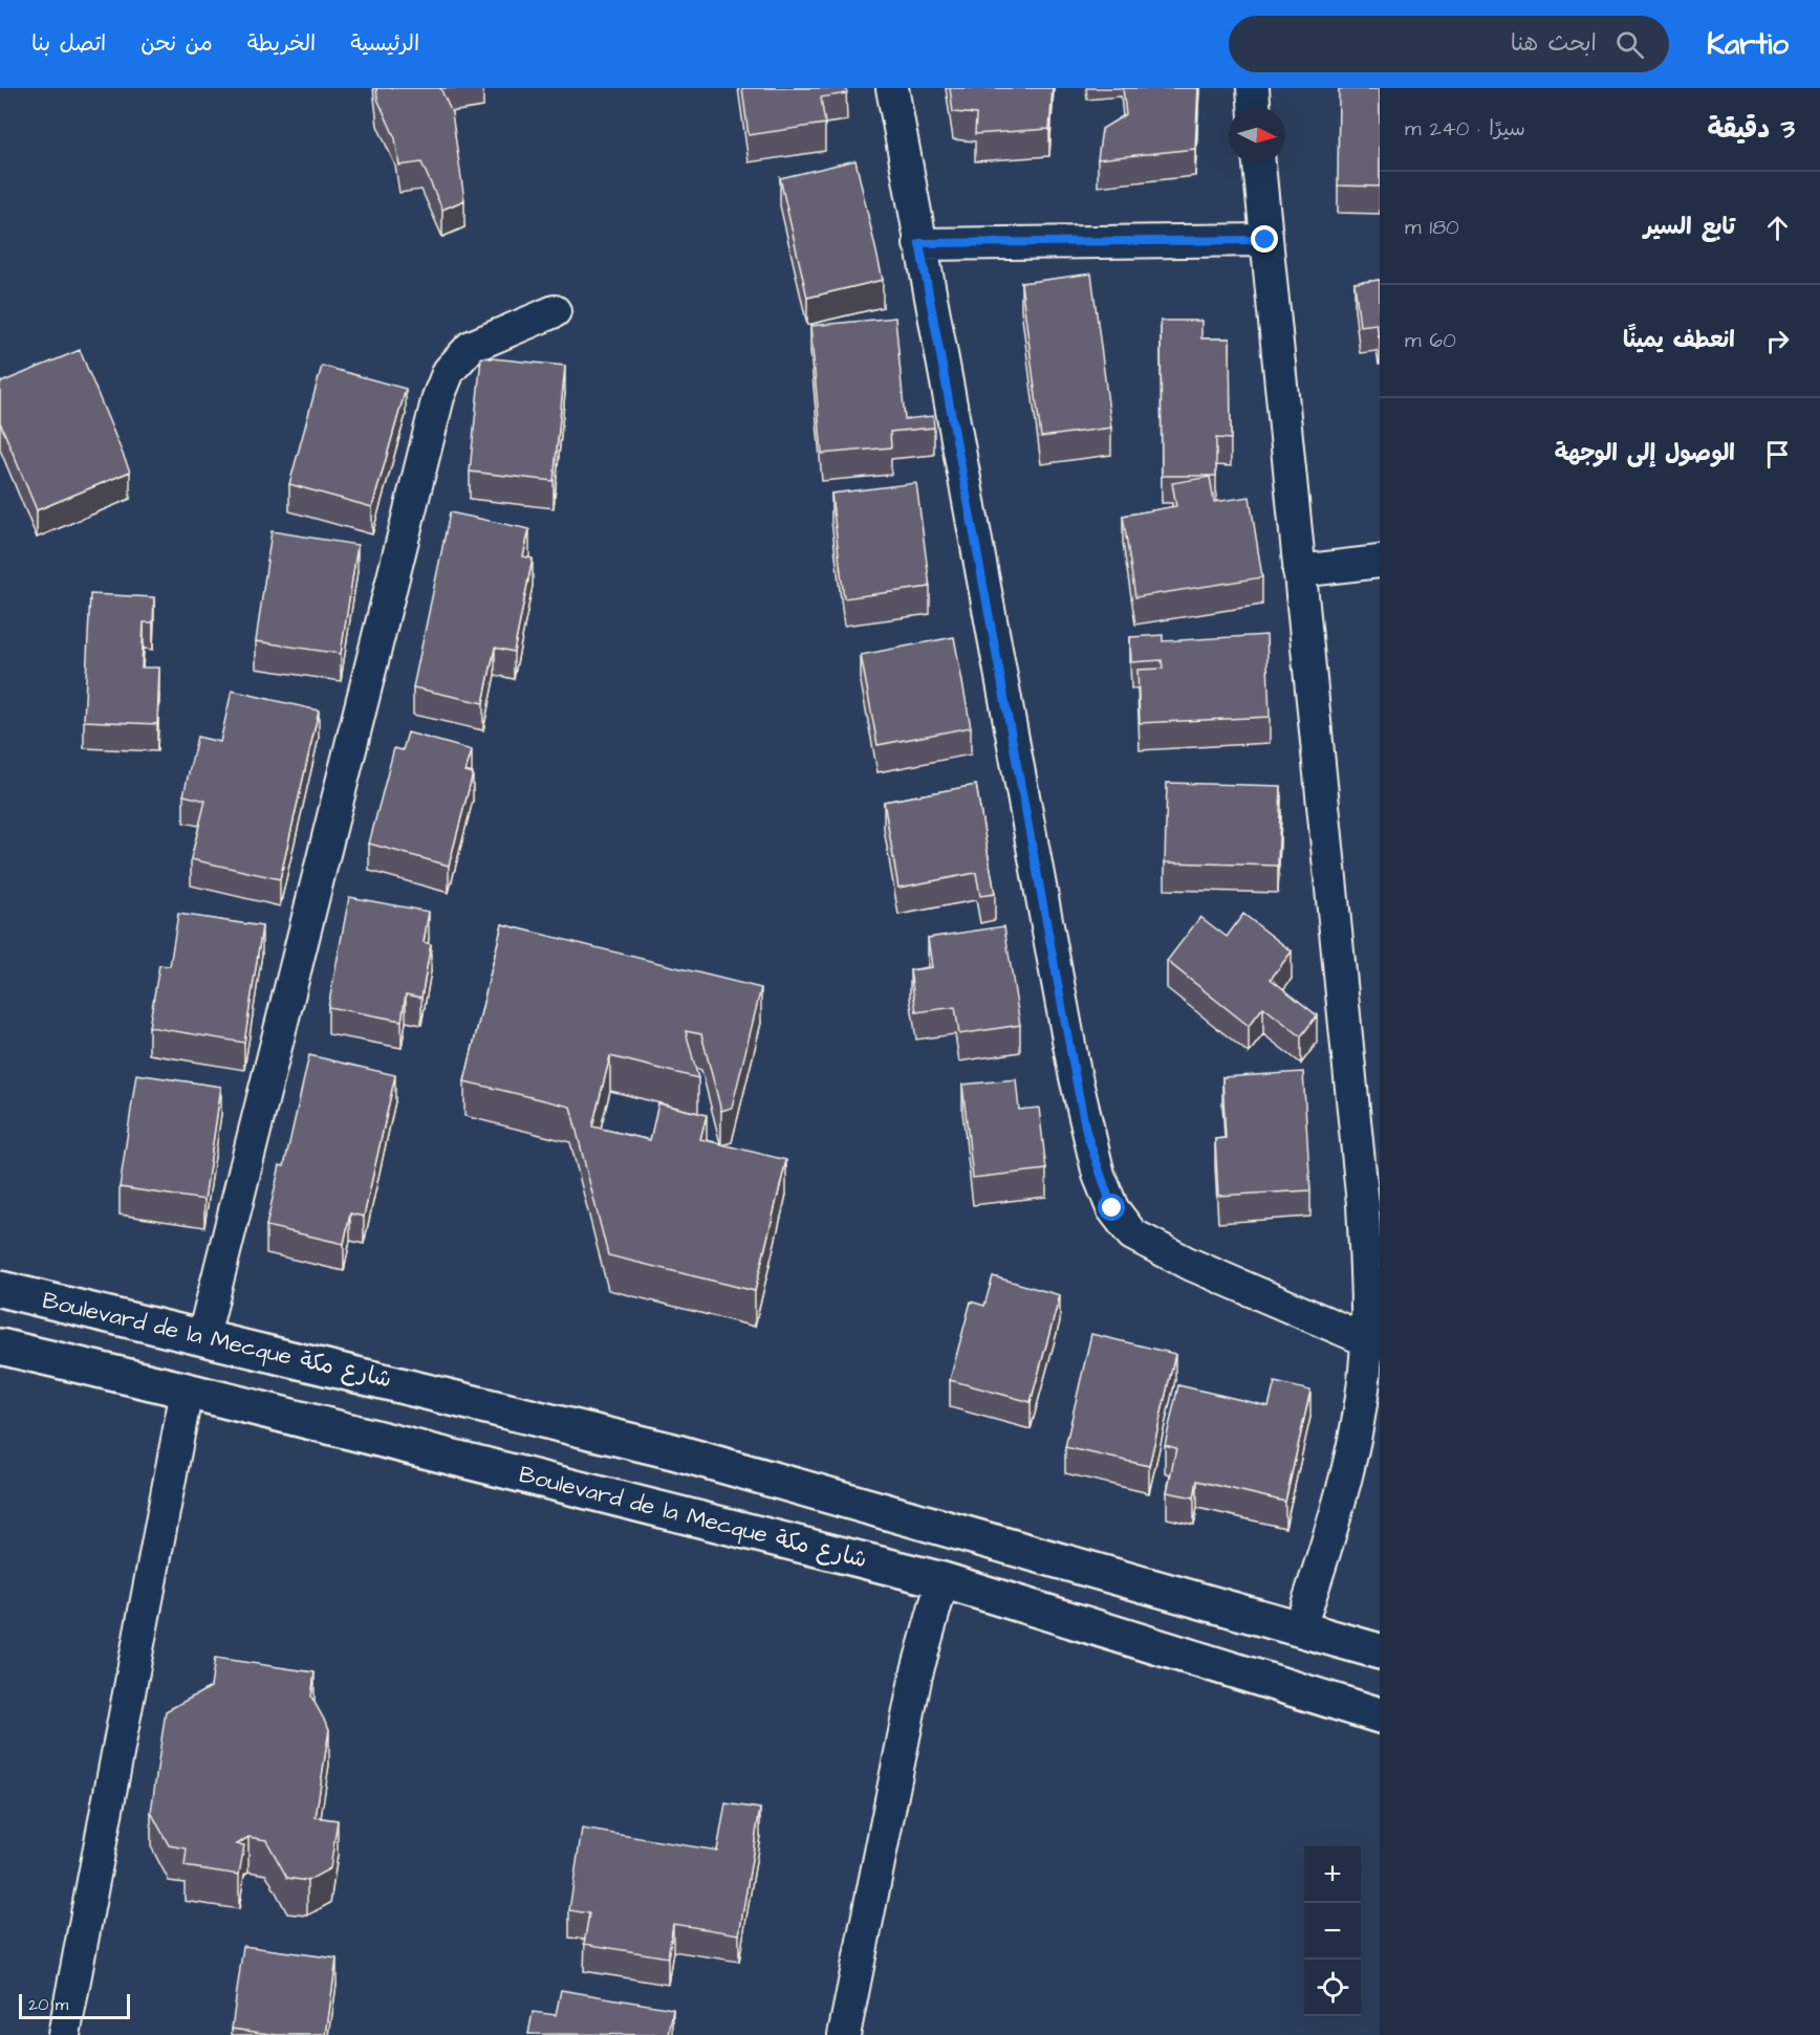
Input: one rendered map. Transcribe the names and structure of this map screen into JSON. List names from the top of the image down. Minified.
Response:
{"streets":{"main road":["Boulevard de la Mecque شارع مكة"]},"scale_bar":"20 m","north":"right","page":{"header":"Kartio","search":"ابحث هنا","nav":["الرئيسية","الخريطة","من نحن","اتصل بنا"],"heading":["3 دقيقة","سيرًا · 240 m"],"list":[["تابع السير","180 m"],["انعطف يمينًا","60 m"],"الوصول إلى الوجهة"],"map_buttons":["+","−"],"scale":"20 m"}}
